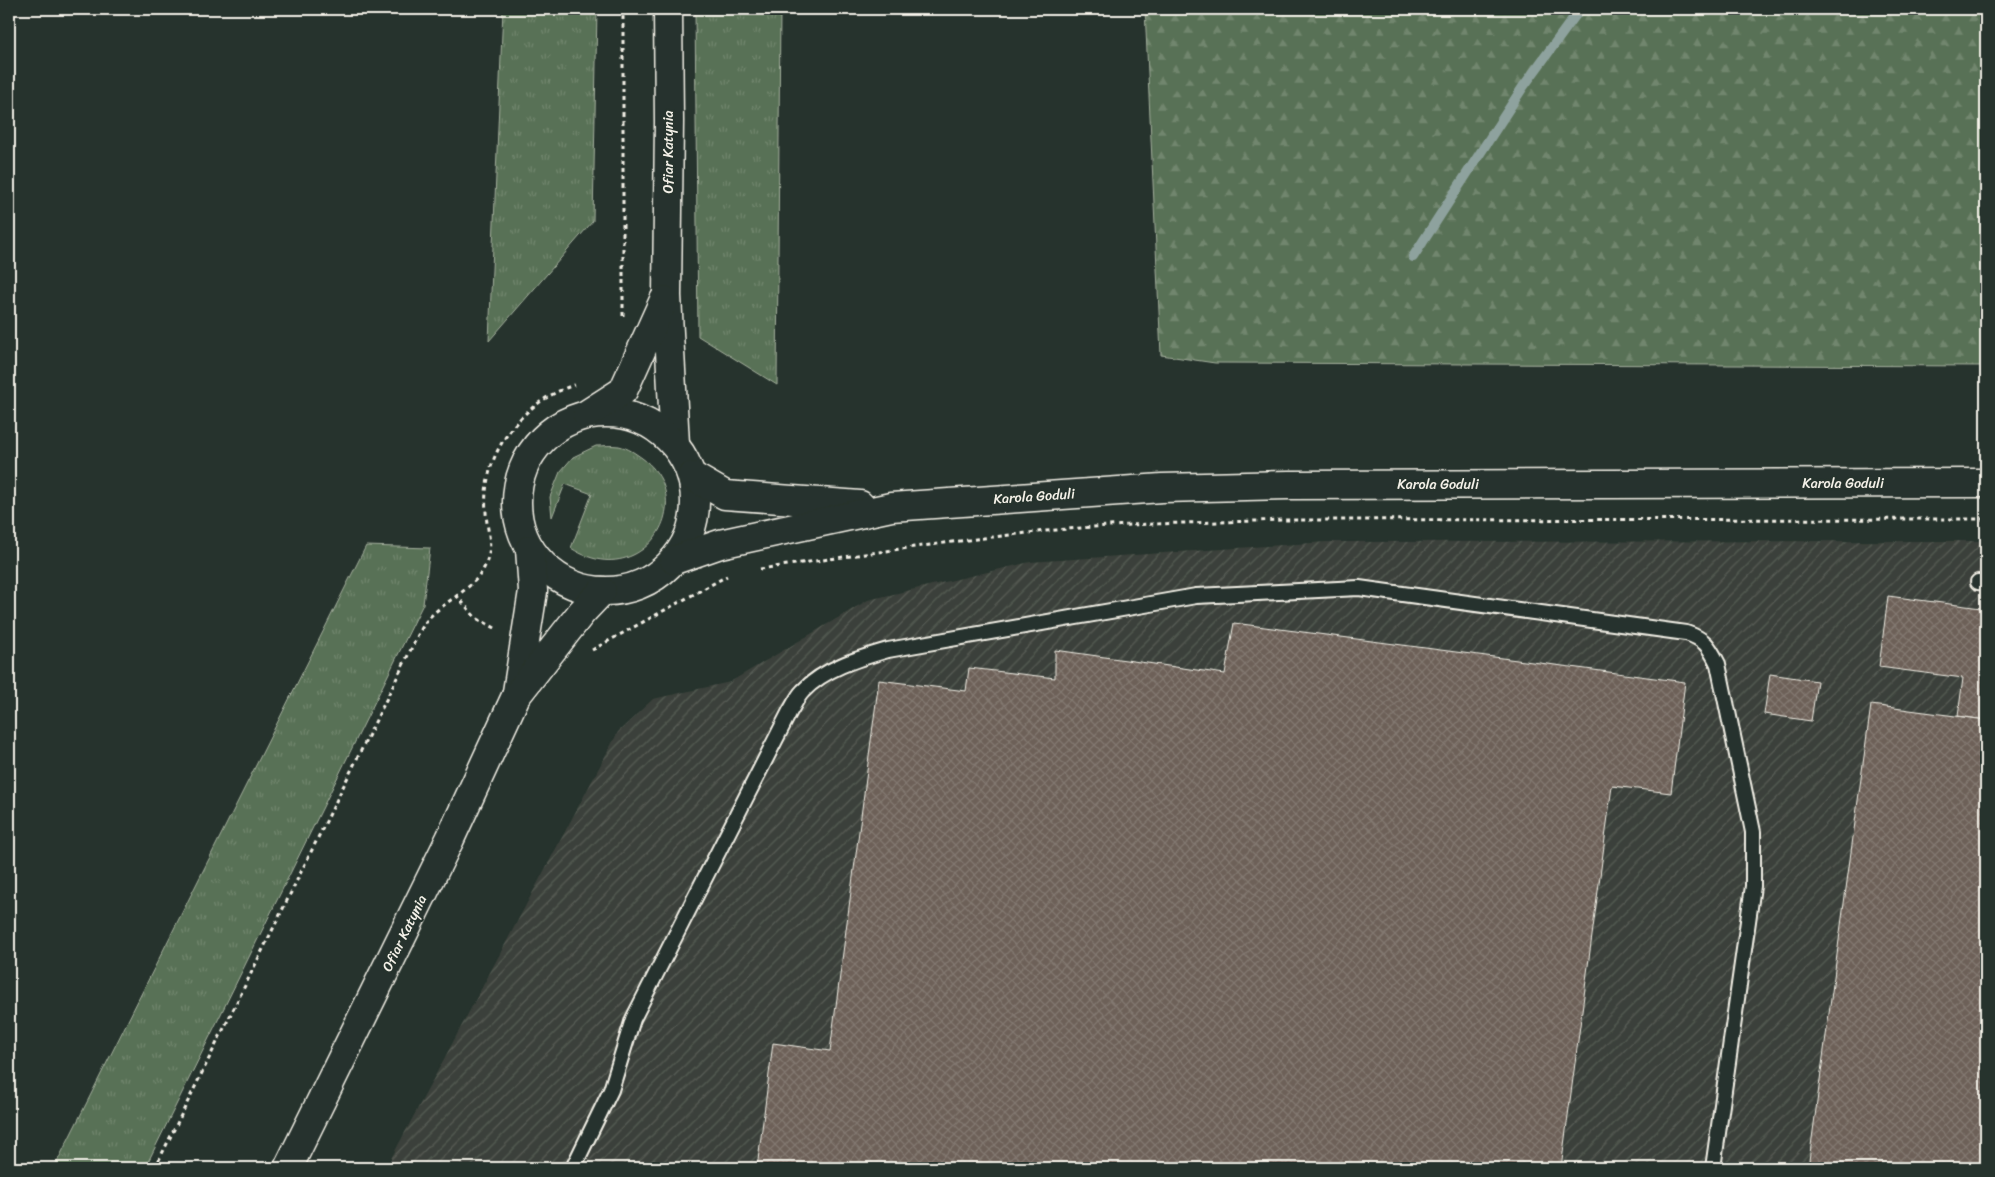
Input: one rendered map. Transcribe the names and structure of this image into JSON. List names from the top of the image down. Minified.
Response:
{"streets":{"street":["Ofiar Katynia","Karola Goduli"]},"crossings":[["Ofiar Katynia","Karola Goduli"]]}
